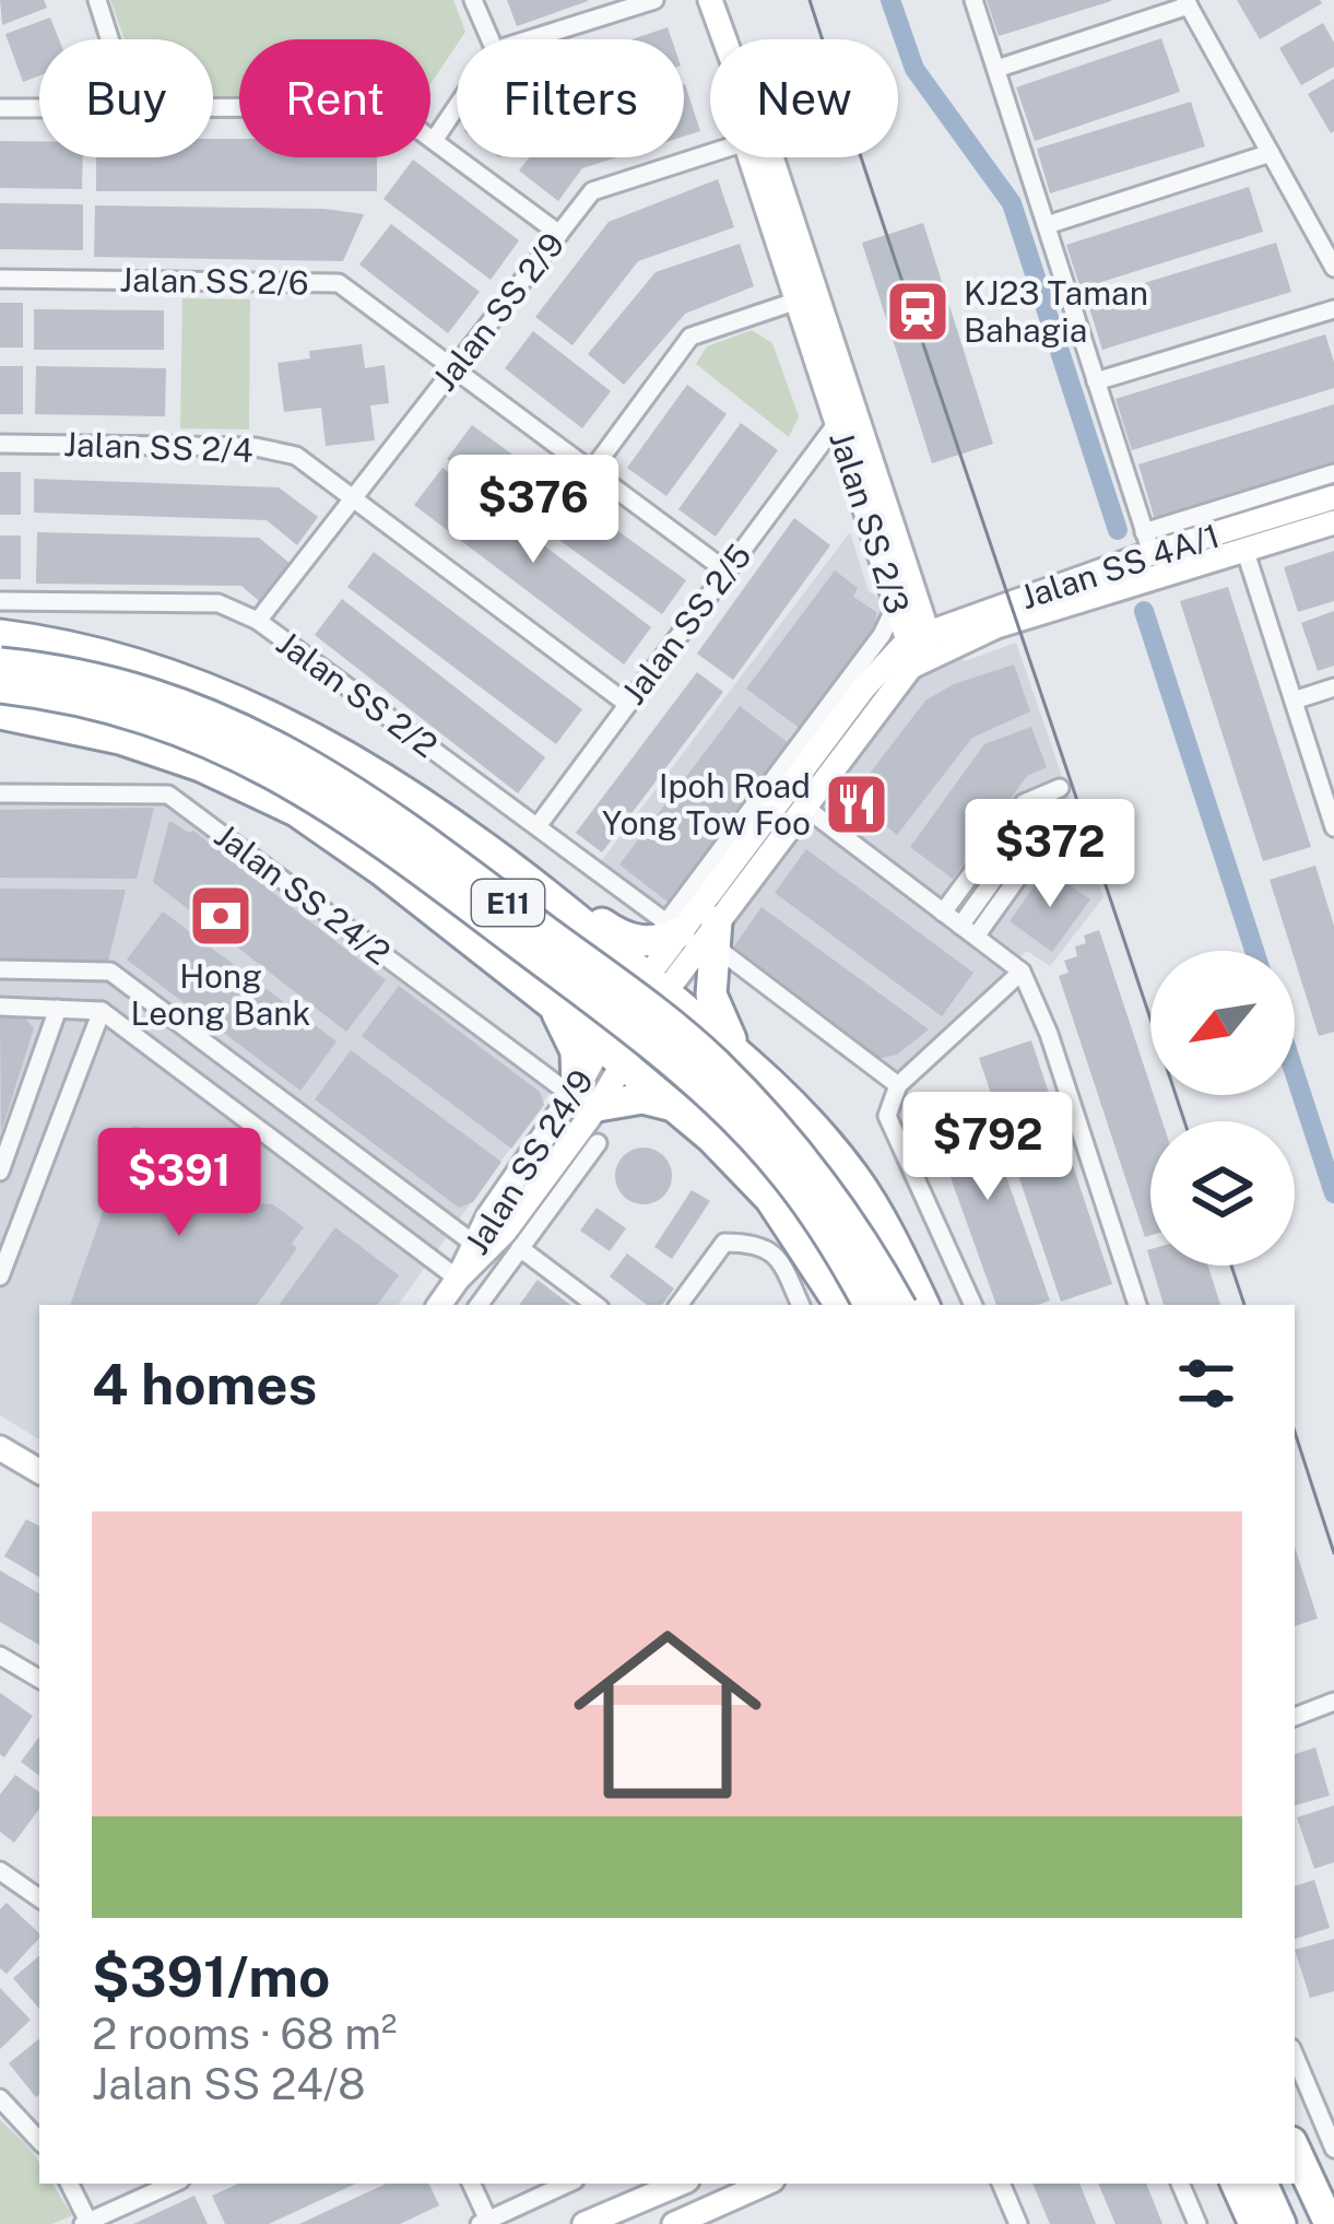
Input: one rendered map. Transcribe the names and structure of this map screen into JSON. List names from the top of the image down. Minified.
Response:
{"streets":{"highway":["E11"],"main road":["Jalan SS 2/3","Jalan SS 4A/1","Jalan SS 24/9"],"street":["Jalan SS 2/6","Jalan SS 2/9","Jalan SS 2/4","Jalan SS 2/5","Jalan SS 2/2","Jalan SS 24/2"]},"crossings":[["Jalan SS 2/6","Jalan SS 2/9"],["Jalan SS 2/6","Jalan SS 2/5"],["Jalan SS 2/9","Jalan SS 2/4"],["Jalan SS 2/9","Jalan SS 2/2"],["Jalan SS 2/4","Jalan SS 2/5"],["Jalan SS 2/3","Jalan SS 4A/1"],["Jalan SS 2/3","Jalan SS 2/5"],["Jalan SS 2/3","Jalan SS 2/2"],["Jalan SS 2/3","Jalan SS 24/9"],["Jalan SS 2/5","Jalan SS 2/2"],["Jalan SS 24/2","Jalan SS 24/9"]],"places":{"station":["KJ23 Taman Bahagia"],"restaurant":["Ipoh Road Yong Tow Foo"],"bank":["Hong Leong Bank"]},"north":"bottom left","page":{"chip":["Buy","Rent","Filters","New"],"price":["$376","$372","$792","$391"],"heading":"4 homes","list":[{"name":"$391/mo","note":"2 rooms · 68 m² · Jalan SS 24/8"}]}}
